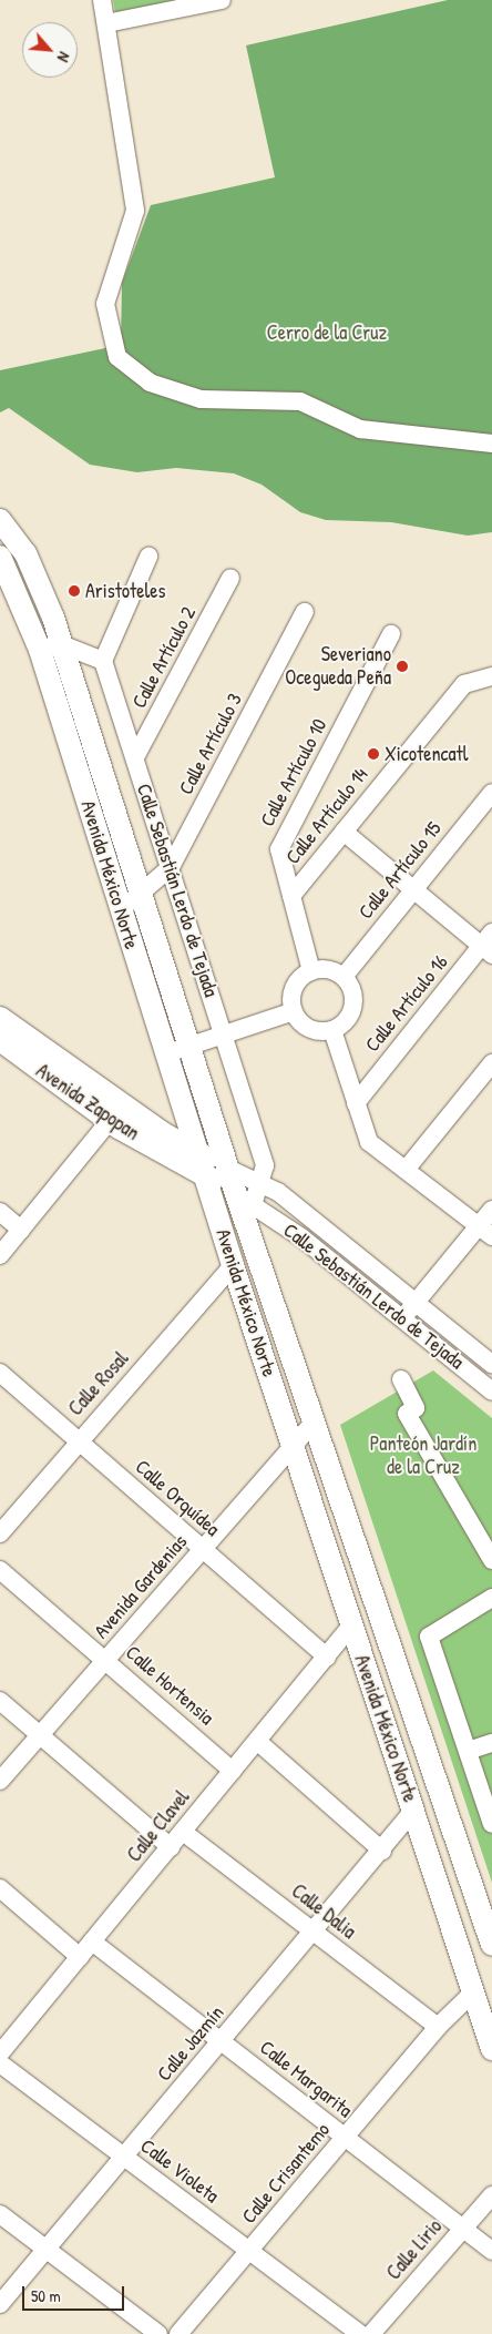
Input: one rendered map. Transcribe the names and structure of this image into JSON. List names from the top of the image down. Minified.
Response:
{"streets":{"main road":["Avenida México Norte","Calle Sebastián Lerdo de Tejada","Avenida Zapopan"],"street":["Calle Artículo 2","Calle Artículo 3","Calle Artículo 10","Calle Artículo 14","Calle Artículo 15","Calle Artículo 16","Calle Rosal","Calle Orquídea","Avenida Gardenias","Calle Hortensia","Calle Clavel","Calle Dalia","Calle Jazmín","Calle Margarita","Calle Violeta","Calle Crisantemo","Calle Lirio"]},"crossings":[["Calle Artículo 2","Calle Sebastián Lerdo de Tejada"],["Calle Artículo 3","Avenida México Norte"],["Calle Artículo 3","Calle Sebastián Lerdo de Tejada"],["Calle Artículo 10","Calle Artículo 14"],["Calle Artículo 10","Calle Artículo 15"],["Avenida México Norte","Calle Sebastián Lerdo de Tejada"],["Avenida México Norte","Avenida Zapopan"],["Avenida México Norte","Calle Rosal"],["Avenida México Norte","Avenida Gardenias"],["Avenida México Norte","Calle Clavel"],["Avenida México Norte","Calle Jazmín"],["Avenida México Norte","Calle Crisantemo"],["Calle Sebastián Lerdo de Tejada","Avenida Zapopan"],["Calle Rosal","Calle Orquídea"],["Calle Orquídea","Avenida Gardenias"],["Calle Orquídea","Calle Clavel"],["Avenida Gardenias","Calle Hortensia"],["Calle Hortensia","Calle Clavel"],["Calle Clavel","Calle Dalia"],["Calle Clavel","Calle Margarita"],["Calle Dalia","Calle Jazmín"],["Calle Dalia","Calle Crisantemo"],["Calle Jazmín","Calle Margarita"],["Calle Jazmín","Calle Violeta"],["Calle Margarita","Calle Crisantemo"],["Calle Margarita","Calle Lirio"],["Calle Violeta","Calle Crisantemo"]],"parks":["Cerro de la Cruz","Panteón Jardín de la Cruz"],"places":["Aristoteles","Severiano Ocegueda Peña","Xicotencatl"],"scale_bar":"50 m","north":"bottom right"}
